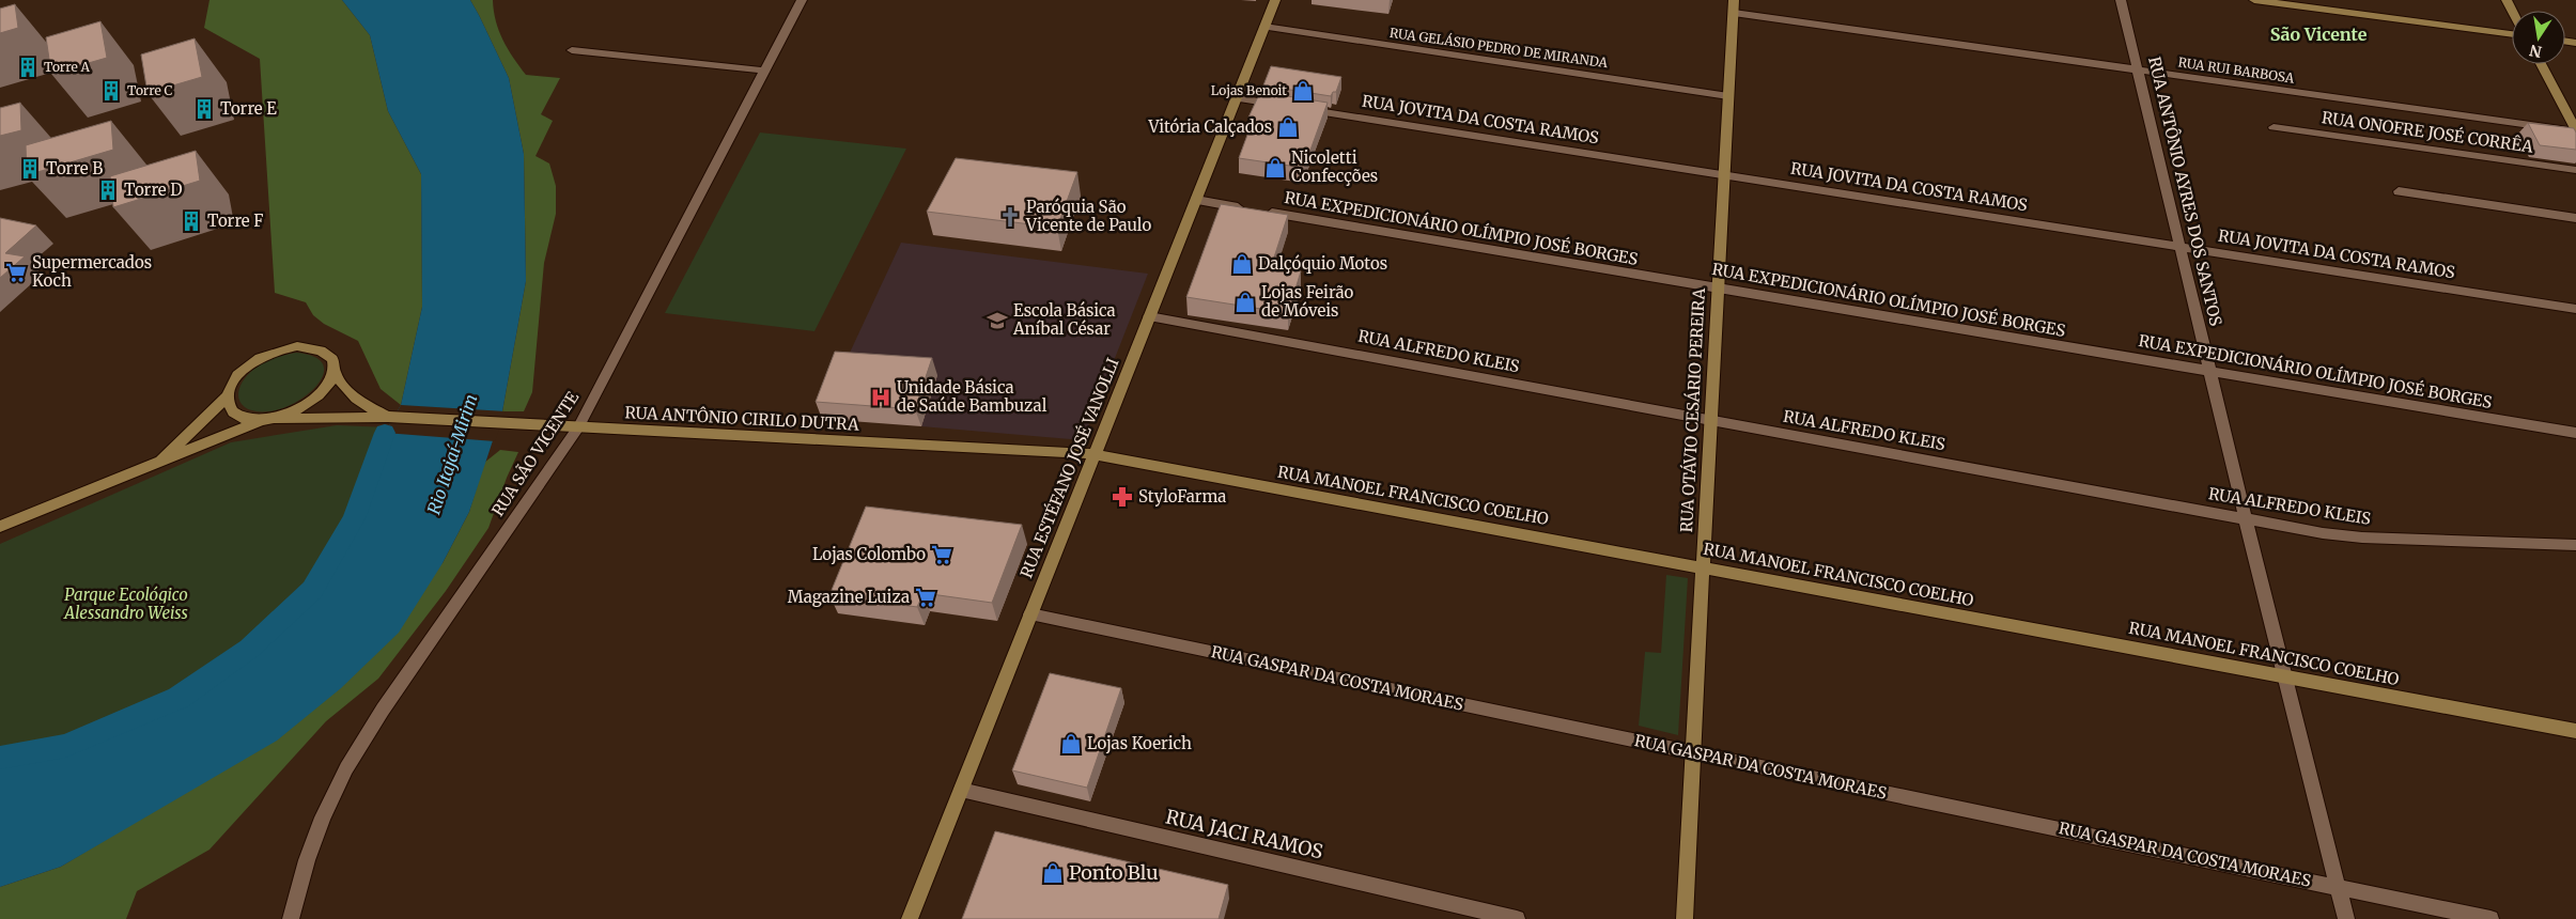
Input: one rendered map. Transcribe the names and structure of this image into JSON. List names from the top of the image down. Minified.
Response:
{"streets":{"main road":["RUA OTÁVIO CESÁRIO PEREIRA","RUA ANTÔNIO CIRILO DUTRA","RUA ESTÉFANO JOSÉ VANOLLI","RUA MANOEL FRANCISCO COELHO"],"street":["RUA GELÁSIO PEDRO DE MIRANDA","RUA RUI BARBOSA","RUA JOVITA DA COSTA RAMOS","RUA ONOFRE JOSÉ CORRÊA","RUA ANTÔNIO AYRES DOS SANTOS","RUA EXPEDICIONÁRIO OLÍMPIO JOSÉ BORGES","RUA ALFREDO KLEIS","RUA SÃO VICENTE","RUA GASPAR DA COSTA MORAES","RUA JACI RAMOS"]},"crossings":[["RUA GELÁSIO PEDRO DE MIRANDA","RUA OTÁVIO CESÁRIO PEREIRA"],["RUA GELÁSIO PEDRO DE MIRANDA","RUA ESTÉFANO JOSÉ VANOLLI"],["RUA RUI BARBOSA","RUA ANTÔNIO AYRES DOS SANTOS"],["RUA RUI BARBOSA","RUA OTÁVIO CESÁRIO PEREIRA"],["RUA JOVITA DA COSTA RAMOS","RUA ANTÔNIO AYRES DOS SANTOS"],["RUA JOVITA DA COSTA RAMOS","RUA OTÁVIO CESÁRIO PEREIRA"],["RUA JOVITA DA COSTA RAMOS","RUA ESTÉFANO JOSÉ VANOLLI"],["RUA ANTÔNIO AYRES DOS SANTOS","RUA EXPEDICIONÁRIO OLÍMPIO JOSÉ BORGES"],["RUA ANTÔNIO AYRES DOS SANTOS","RUA ALFREDO KLEIS"],["RUA ANTÔNIO AYRES DOS SANTOS","RUA MANOEL FRANCISCO COELHO"],["RUA ANTÔNIO AYRES DOS SANTOS","RUA GASPAR DA COSTA MORAES"],["RUA EXPEDICIONÁRIO OLÍMPIO JOSÉ BORGES","RUA OTÁVIO CESÁRIO PEREIRA"],["RUA EXPEDICIONÁRIO OLÍMPIO JOSÉ BORGES","RUA ESTÉFANO JOSÉ VANOLLI"],["RUA ALFREDO KLEIS","RUA OTÁVIO CESÁRIO PEREIRA"],["RUA ALFREDO KLEIS","RUA ESTÉFANO JOSÉ VANOLLI"],["RUA OTÁVIO CESÁRIO PEREIRA","RUA MANOEL FRANCISCO COELHO"],["RUA OTÁVIO CESÁRIO PEREIRA","RUA GASPAR DA COSTA MORAES"],["RUA ANTÔNIO CIRILO DUTRA","RUA SÃO VICENTE"],["RUA ANTÔNIO CIRILO DUTRA","RUA ESTÉFANO JOSÉ VANOLLI"],["RUA ANTÔNIO CIRILO DUTRA","RUA MANOEL FRANCISCO COELHO"],["RUA ESTÉFANO JOSÉ VANOLLI","RUA MANOEL FRANCISCO COELHO"],["RUA ESTÉFANO JOSÉ VANOLLI","RUA GASPAR DA COSTA MORAES"],["RUA ESTÉFANO JOSÉ VANOLLI","RUA JACI RAMOS"]],"districts":["São Vicente"],"water":["Rio Itajaí-Mirim"],"parks":["Parque Ecológico Alessandro Weiss"],"places":{"building":["Torre A","Torre C","Torre E","Torre B","Torre D","Torre F"],"shop":["Lojas Benoit","Vitória Calçados","Nicoletti Confecções","Dalçóquio Motos","Lojas Feirão de Móveis","Lojas Koerich","Ponto Blu"],"church":["Paróquia São Vicente de Paulo"],"supermarket":["Supermercados Koch","Lojas Colombo","Magazine Luiza"],"school or university":["Escola Básica Aníbal César"],"hospital":["Unidade Básica de Saúde Bambuzal"],"pharmacy":["StyloFarma"]},"north":"bottom"}
